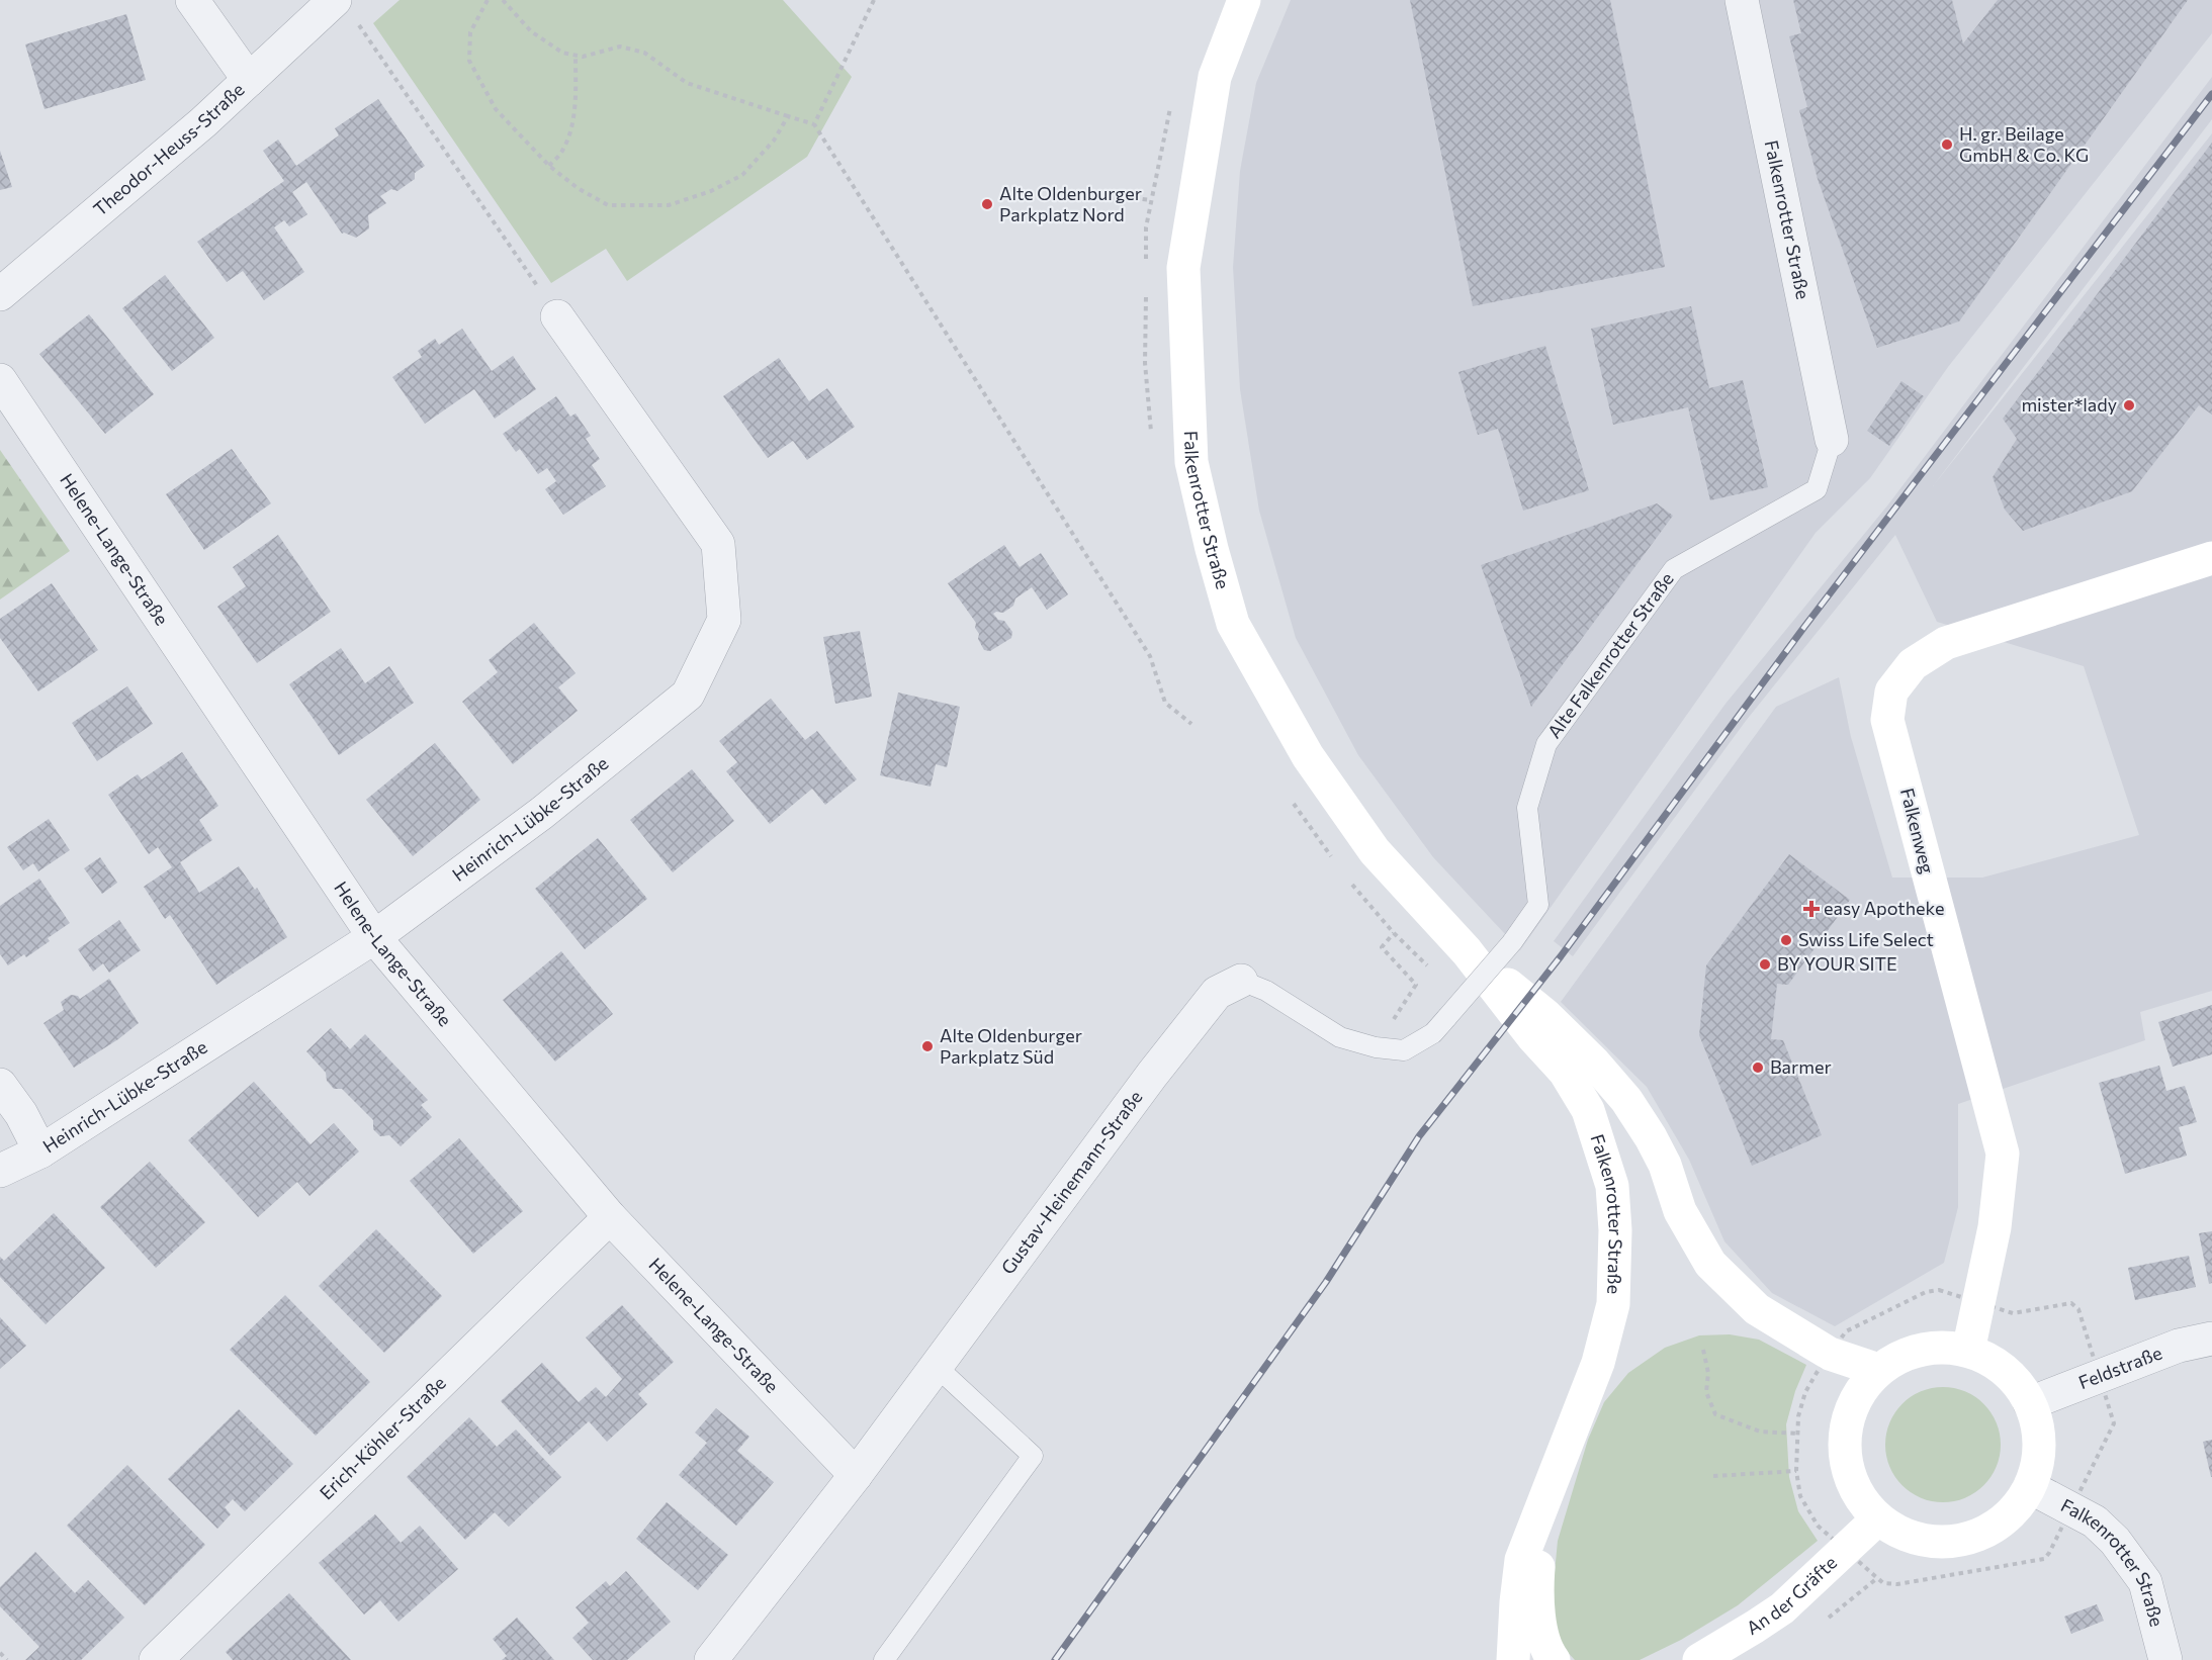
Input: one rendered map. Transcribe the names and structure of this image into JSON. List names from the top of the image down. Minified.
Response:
{"streets":{"main road":["Falkenrotter Straße","Falkenweg","An der Gräfte"],"street":["Theodor-Heuss-Straße","Helene-Lange-Straße","Heinrich-Lübke-Straße","Gustav-Heinemann-Straße","Feldstraße","Erich-Köhler-Straße"],"lane":["Alte Falkenrotter Straße"]},"crossings":[["Falkenrotter Straße","Alte Falkenrotter Straße"],["Falkenrotter Straße","Falkenweg"],["Falkenrotter Straße","Feldstraße"],["Falkenrotter Straße","An der Gräfte"],["Helene-Lange-Straße","Heinrich-Lübke-Straße"],["Helene-Lange-Straße","Gustav-Heinemann-Straße"],["Helene-Lange-Straße","Erich-Köhler-Straße"],["Alte Falkenrotter Straße","Gustav-Heinemann-Straße"],["Falkenweg","Feldstraße"],["Falkenweg","An der Gräfte"],["Feldstraße","An der Gräfte"]],"places":{"other":["H. gr. Beilage GmbH & Co. KG","Alte Oldenburger Parkplatz Nord","mister*lady","Swiss Life Select","BY YOUR SITE","Alte Oldenburger Parkplatz Süd","Barmer"],"health":["easy Apotheke"]}}
